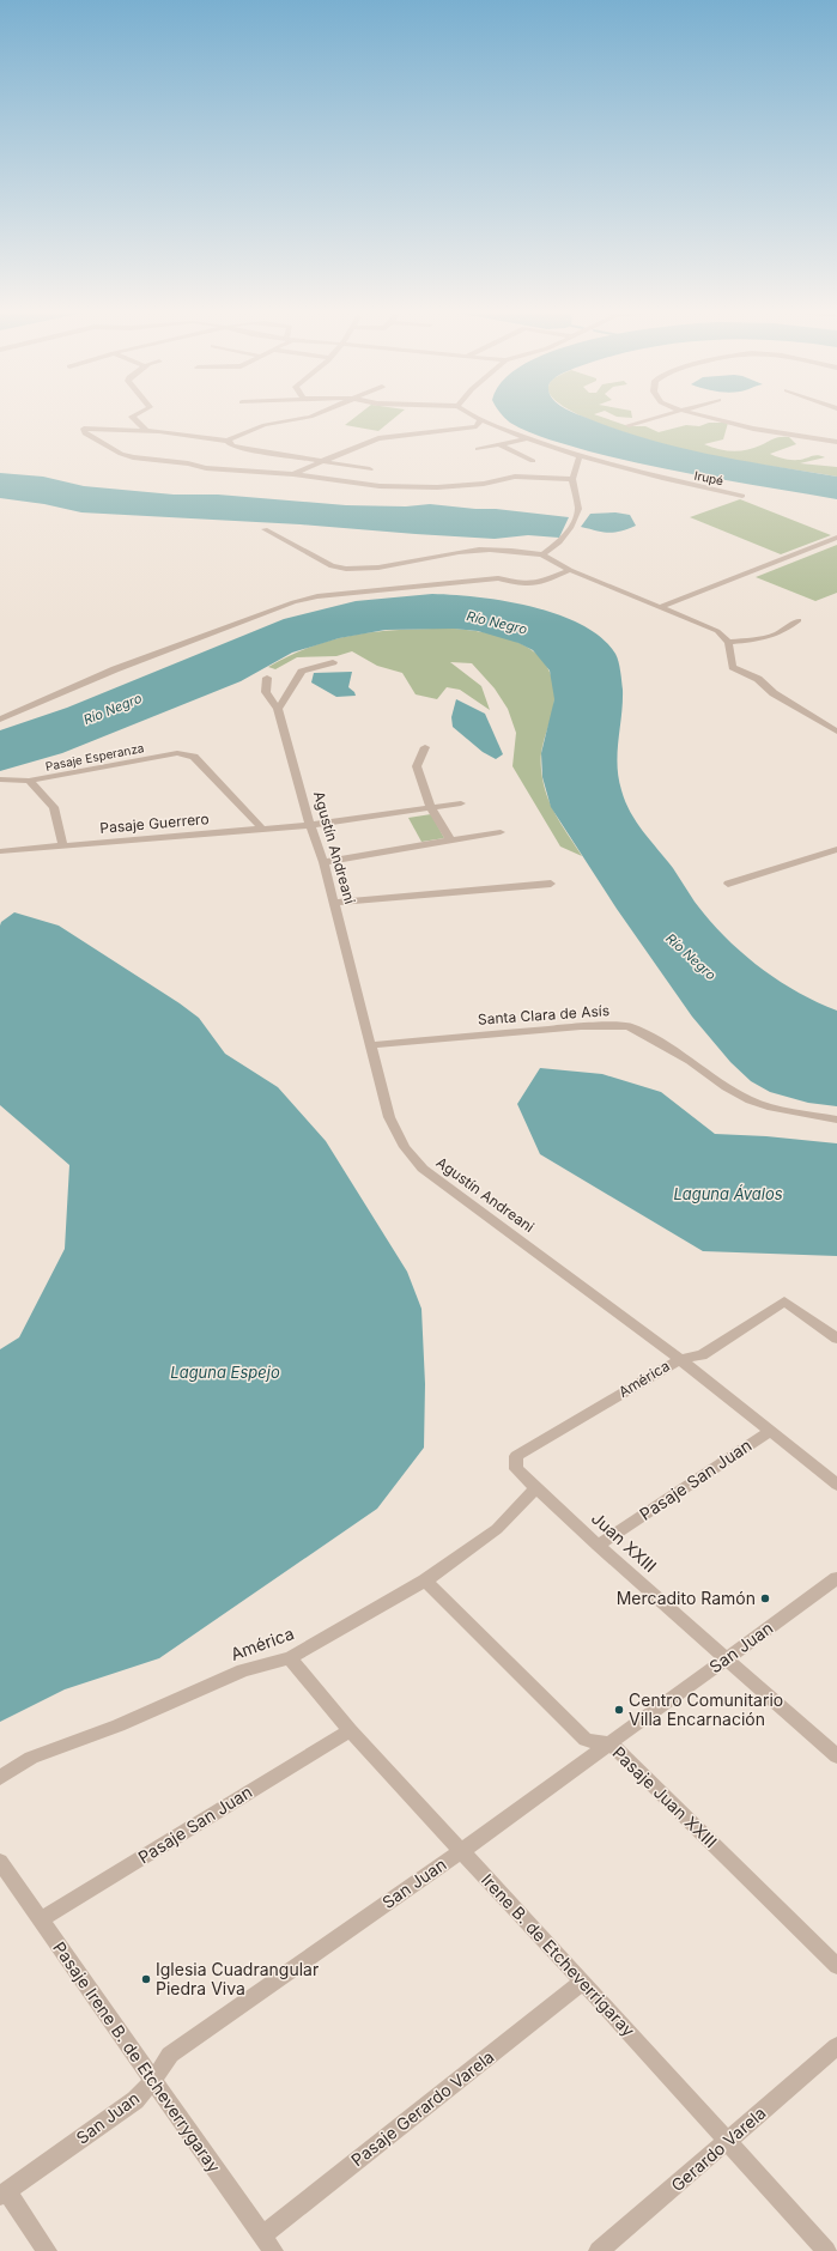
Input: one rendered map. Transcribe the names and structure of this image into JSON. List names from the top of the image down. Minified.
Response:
{"streets":{"street":["Irupé","Pasaje Esperanza","Pasaje Guerrero","Agustín Andreani","Santa Clara de Asís","América","Pasaje San Juan","Juan XXIII","San Juan","Pasaje Juan XXIII","Irene B. de Etcheverrigaray","Pasaje Irene B. de Etcheverrygaray","Pasaje Gerardo Varela","Gerardo Varela"]},"crossings":[["Pasaje Esperanza","Pasaje Guerrero"],["Pasaje Guerrero","Agustín Andreani"],["Agustín Andreani","Santa Clara de Asís"],["Agustín Andreani","América"],["Agustín Andreani","Pasaje San Juan"],["América","Juan XXIII"],["América","Pasaje Juan XXIII"],["América","Irene B. de Etcheverrigaray"],["Pasaje San Juan","Juan XXIII"],["Pasaje San Juan","Irene B. de Etcheverrigaray"],["Pasaje San Juan","Pasaje Irene B. de Etcheverrygaray"],["Juan XXIII","San Juan"],["San Juan","Pasaje Juan XXIII"],["San Juan","Irene B. de Etcheverrigaray"],["San Juan","Pasaje Irene B. de Etcheverrygaray"],["Irene B. de Etcheverrigaray","Pasaje Gerardo Varela"],["Irene B. de Etcheverrigaray","Gerardo Varela"],["Pasaje Irene B. de Etcheverrygaray","Pasaje Gerardo Varela"]],"water":["Río Negro","Laguna Ávalos","Laguna Espejo"],"places":["Mercadito Ramón","Centro Comunitario Villa Encarnación","Iglesia Cuadrangular Piedra Viva"]}
